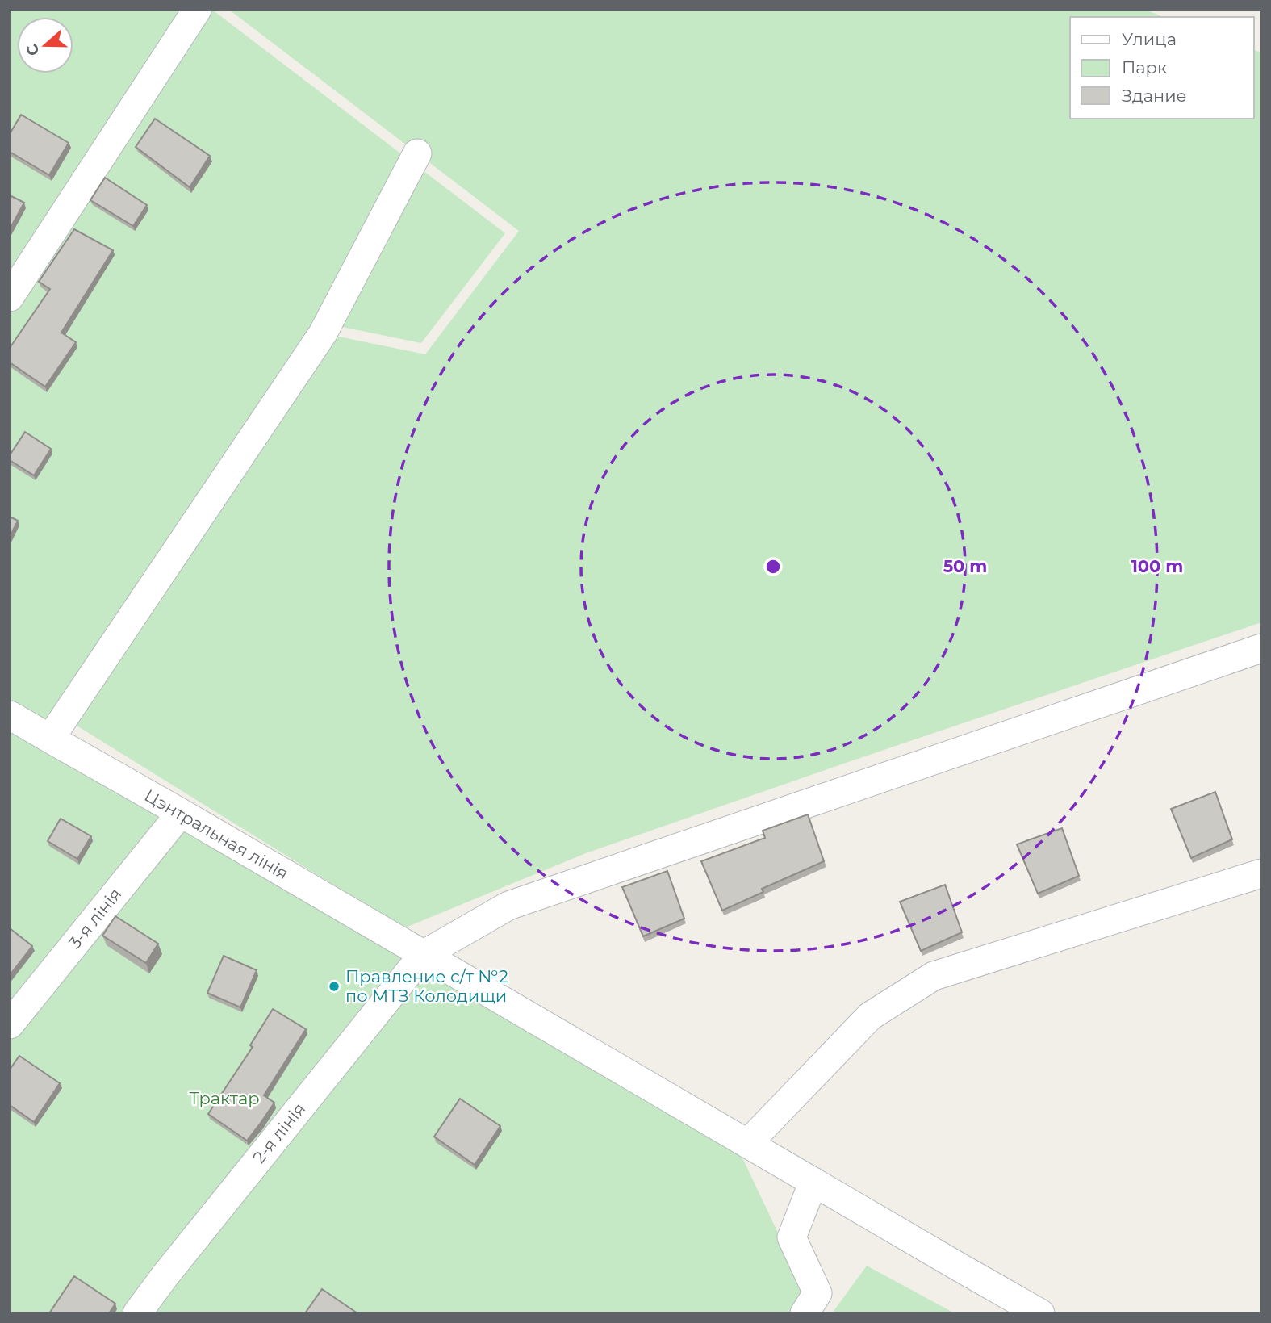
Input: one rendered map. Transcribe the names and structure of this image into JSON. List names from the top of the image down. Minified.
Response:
{"streets":{"street":["Цэнтральная лінія","3-я лінія","2-я лінія"]},"crossings":[["Цэнтральная лінія","3-я лінія"],["Цэнтральная лінія","2-я лінія"]],"parks":["Трактар"],"places":["Правление с/т №2 по МТЗ Колодищи"],"legend":["Улица","Парк","Здание"],"north":"left","rings":["50 m","100 m"]}
